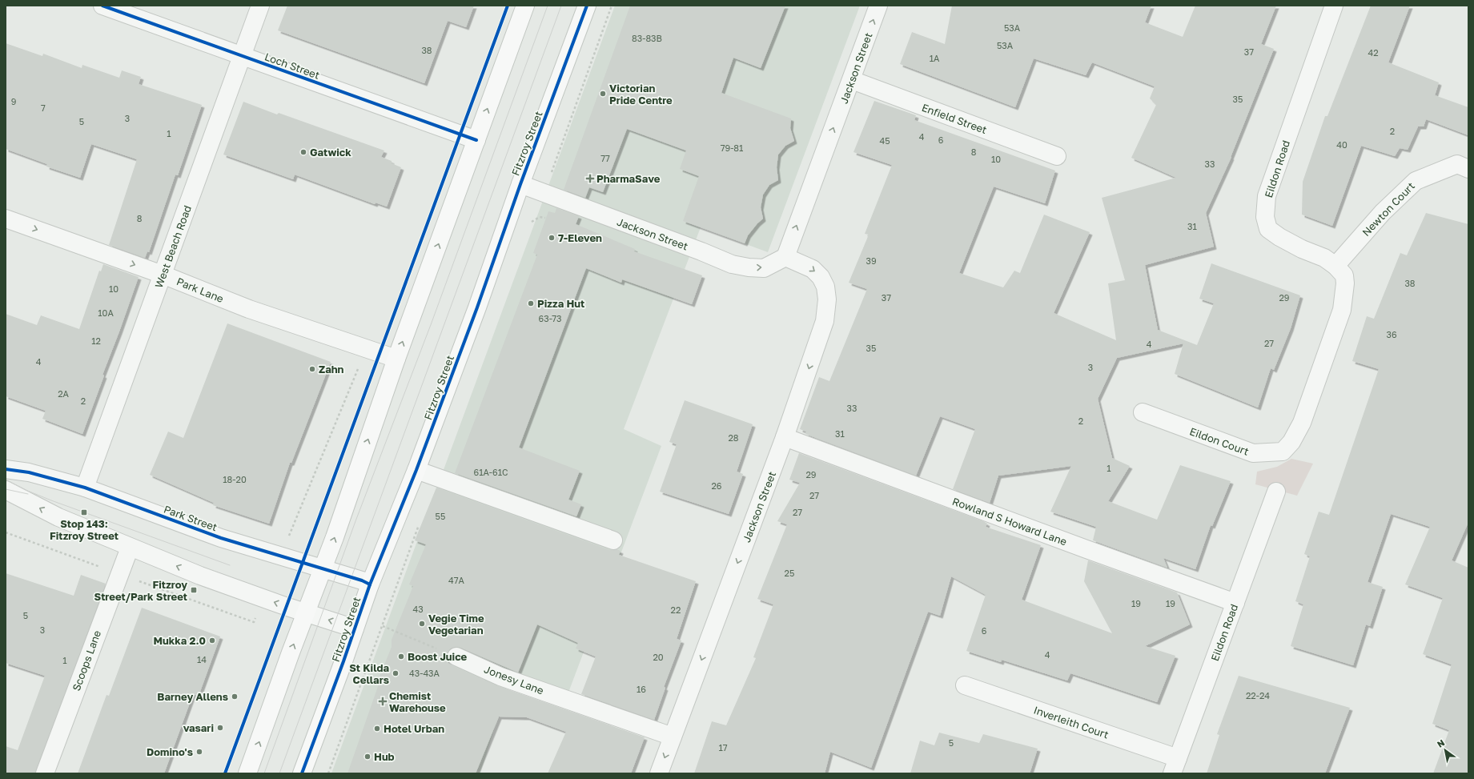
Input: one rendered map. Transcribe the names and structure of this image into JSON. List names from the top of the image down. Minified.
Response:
{"streets":{"main road":["Fitzroy Street"],"street":["Loch Street","Jackson Street","Enfield Street","Eildon Road","Newton Court","West Beach Road","Park Lane","Eildon Court","Park Street","Rowland S Howard Lane","Scoops Lane","Jonesy Lane","Inverleith Court"]},"crossings":[["Loch Street","West Beach Road"],["Jackson Street","Enfield Street"],["Jackson Street","Fitzroy Street"],["Jackson Street","Rowland S Howard Lane"],["Jackson Street","Jonesy Lane"],["Fitzroy Street","Park Street"],["Eildon Road","Newton Court"],["Eildon Road","Eildon Court"],["Eildon Road","Rowland S Howard Lane"],["Eildon Road","Inverleith Court"],["West Beach Road","Park Lane"],["West Beach Road","Park Street"]],"one_way":["Park Lane"],"places":{"other":["Victorian Pride Centre","Gatwick","7-Eleven","Pizza Hut","Zahn","Vegie Time Vegetarian","Mukka 2.0","Boost Juice","St Kilda Cellars","Barney Allens","vasari","Hotel Urban","Domino's","Hub"],"health":["PharmaSave","Chemist Warehouse"],"transit":["Stop 143: Fitzroy Street","Fitzroy Street/Park Street"]},"house_numbers":["53A","83-83B","53A","38","37","42","1A","35","9","7","3","5","2","1","4","6","45","40","79-81","8","77","10","33","8","31","39","38","10","37","29","10A","63-73","36","12","27","4","35","4","3","2A","2","33","2","31","28","1","61A-61C","29","18-20","26","27","27","55","25","47A","19","19","43","22","5","3","6","4","20","14","1","43-43A","16","22-24","5","17"],"north":"top left"}
